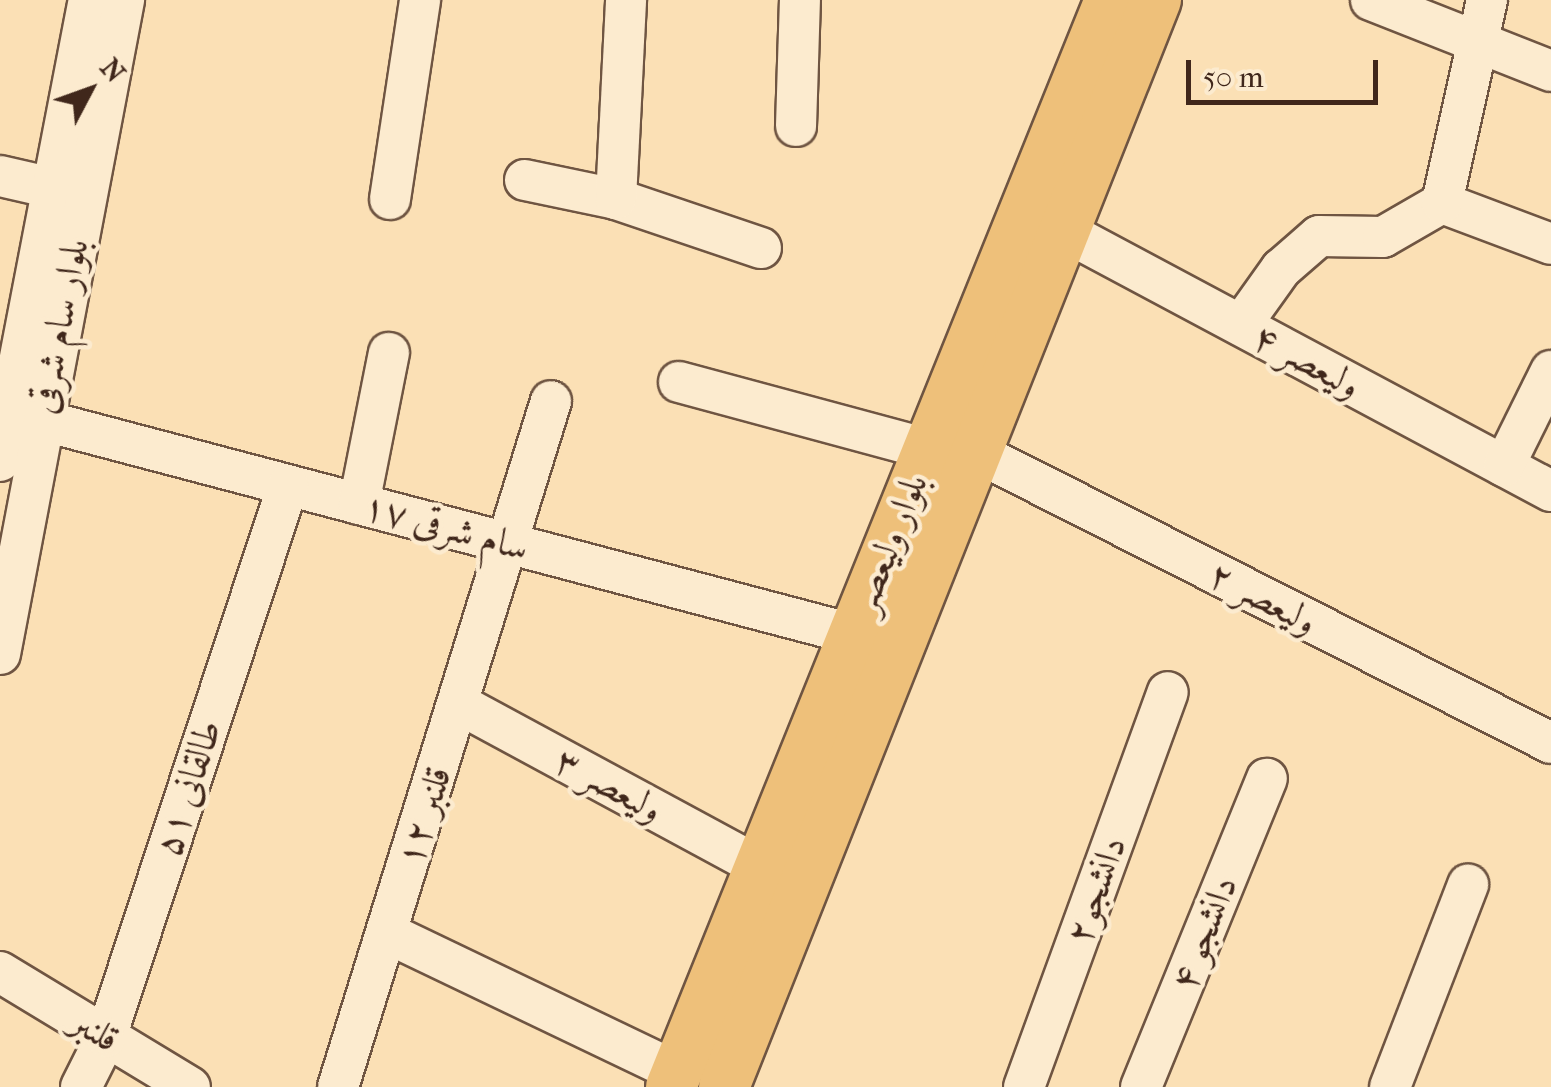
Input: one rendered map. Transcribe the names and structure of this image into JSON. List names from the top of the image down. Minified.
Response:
{"streets":{"main road":["بلوار ولیعصر"],"street":["بلوار سام شرقی","ولیعصر ۴","سام شرقی ۱۷","ولیعصر ۲","ولیعصر ۳","طالقانی ۵۱","قلنبر ۱۲","دانشجو۲","دانشجو ۴","قلنبر"]},"crossings":[["بلوار سام شرقی","سام شرقی ۱۷"],["ولیعصر ۴","بلوار ولیعصر"],["سام شرقی ۱۷","بلوار ولیعصر"],["سام شرقی ۱۷","طالقانی ۵۱"],["سام شرقی ۱۷","قلنبر ۱۲"],["بلوار ولیعصر","ولیعصر ۲"],["بلوار ولیعصر","ولیعصر ۳"],["ولیعصر ۳","قلنبر ۱۲"],["طالقانی ۵۱","قلنبر"]],"scale_bar":"50 m","north":"top right"}
